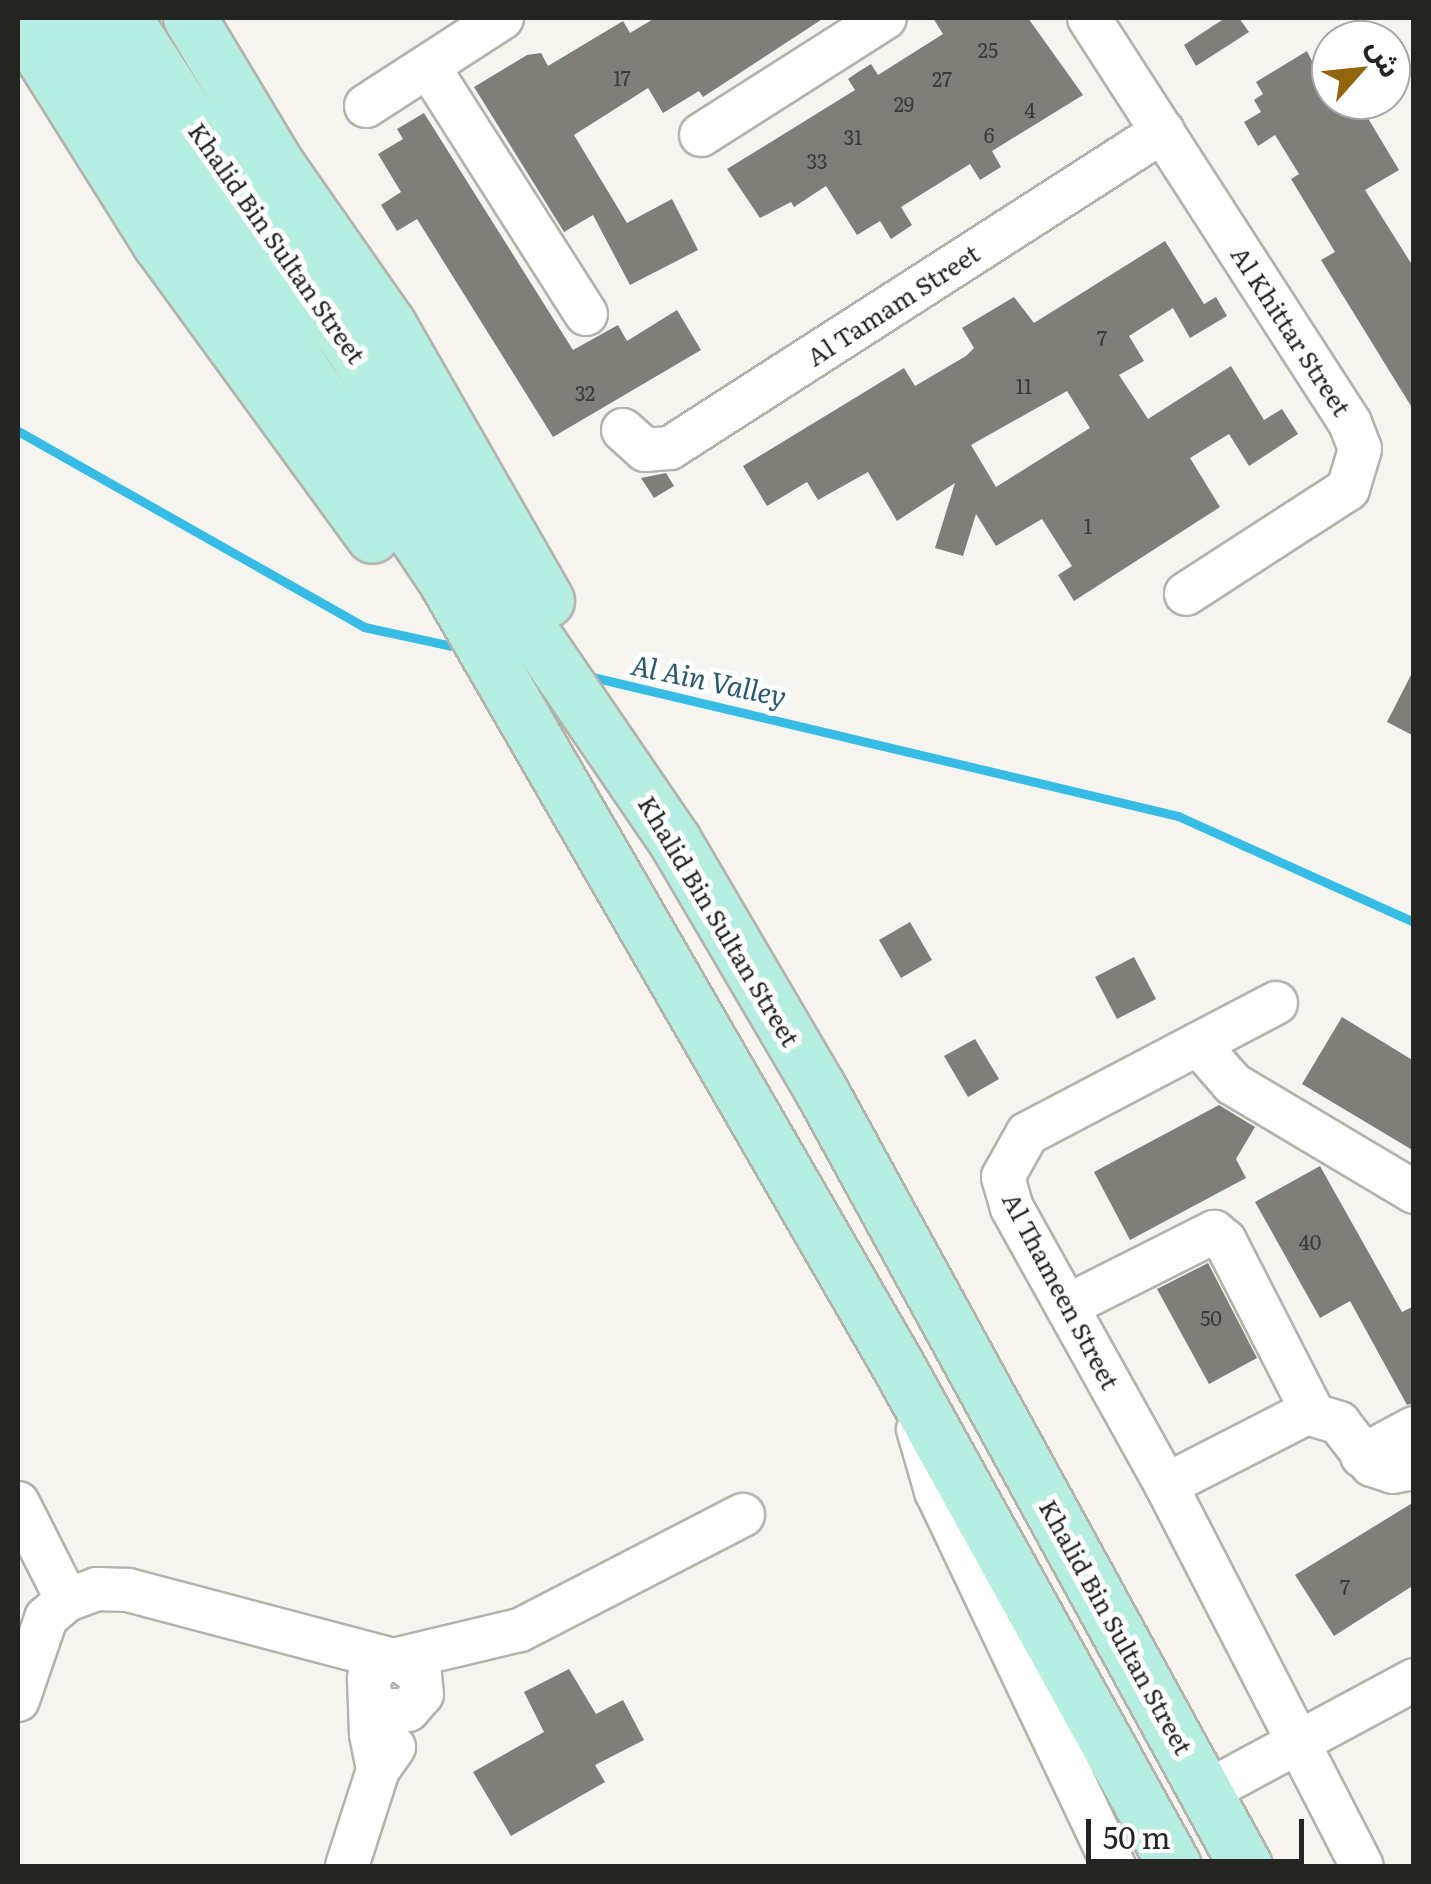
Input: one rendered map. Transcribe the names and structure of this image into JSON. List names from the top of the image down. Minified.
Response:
{"streets":{"main road":["Khalid Bin Sultan Street"],"street":["Al Tamam Street","Al Khittar Street","Al Thameen Street"]},"crossings":[["Al Tamam Street","Al Khittar Street"]],"water":["Al Ain Valley"],"house_numbers":["25","17","27","29","4","6","31","33","7","11","32","1","40","50","7"],"scale_bar":"50 m","north":"top right"}
